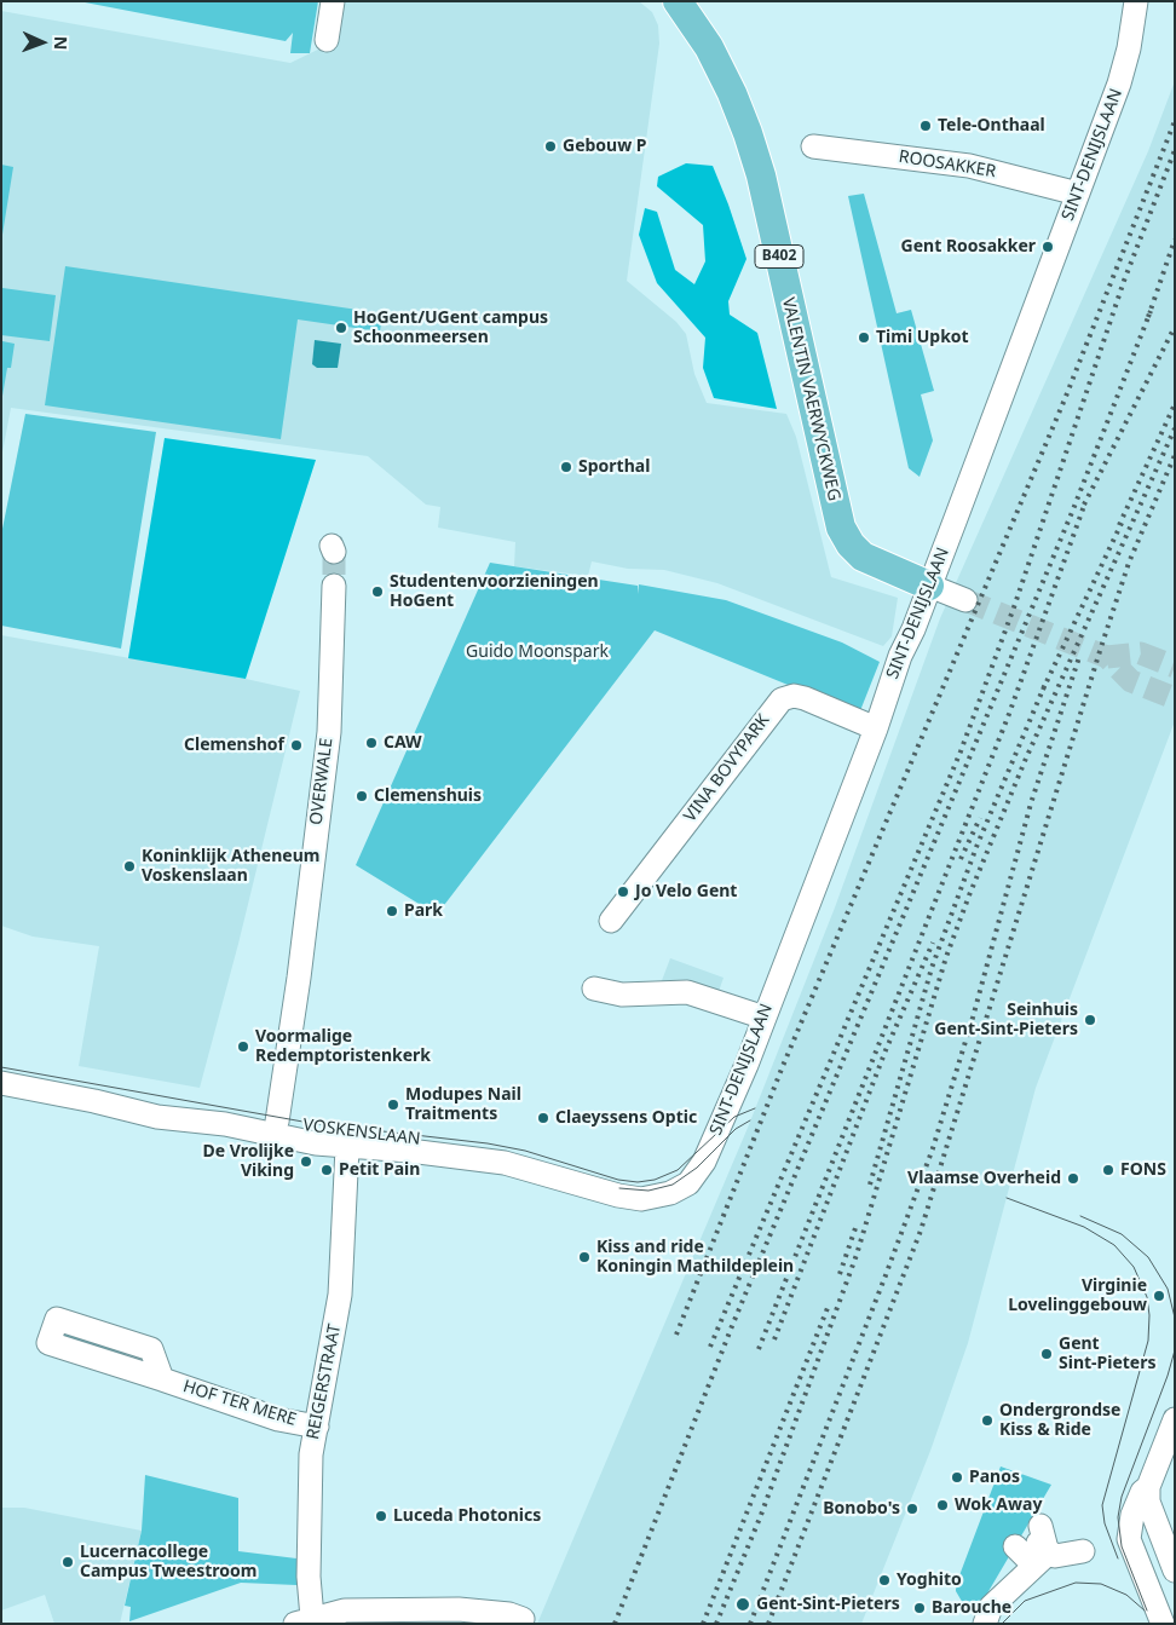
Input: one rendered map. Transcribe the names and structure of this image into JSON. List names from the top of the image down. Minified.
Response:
{"streets":{"main road":["B402","VALENTIN VAERWYCKWEG"],"street":["SINT-DENIJSLAAN","ROOSAKKER","VINA BOVYPARK","OVERWALE","VOSKENSLAAN","REIGERSTRAAT","HOF TER MERE"]},"crossings":[["SINT-DENIJSLAAN","ROOSAKKER"],["SINT-DENIJSLAAN","VALENTIN VAERWYCKWEG"],["SINT-DENIJSLAAN","VINA BOVYPARK"],["SINT-DENIJSLAAN","VOSKENSLAAN"],["OVERWALE","VOSKENSLAAN"],["VOSKENSLAAN","REIGERSTRAAT"],["REIGERSTRAAT","HOF TER MERE"]],"parks":["Guido Moonspark"],"places":["Tele-Onthaal","Gebouw P","Gent Roosakker","HoGent/UGent campus Schoonmeersen","Timi Upkot","Sporthal","Studentenvoorzieningen HoGent","CAW","Clemenshof","Clemenshuis","Koninklijk Atheneum Voskenslaan","Jo Velo Gent","Park","Seinhuis Gent-Sint-Pieters","Voormalige Redemptoristenkerk","Modupes Nail Traitments","Claeyssens Optic","De Vrolijke Viking","Petit Pain","FONS","Vlaamse Overheid","Kiss and ride Koningin Mathildeplein","Virginie Lovelinggebouw","Gent Sint-Pieters","Ondergrondse Kiss & Ride","Panos","Wok Away","Bonobo's","Luceda Photonics","Lucernacollege Campus Tweestroom","Yoghito","Gent-Sint-Pieters","Barouche"],"north":"right"}
